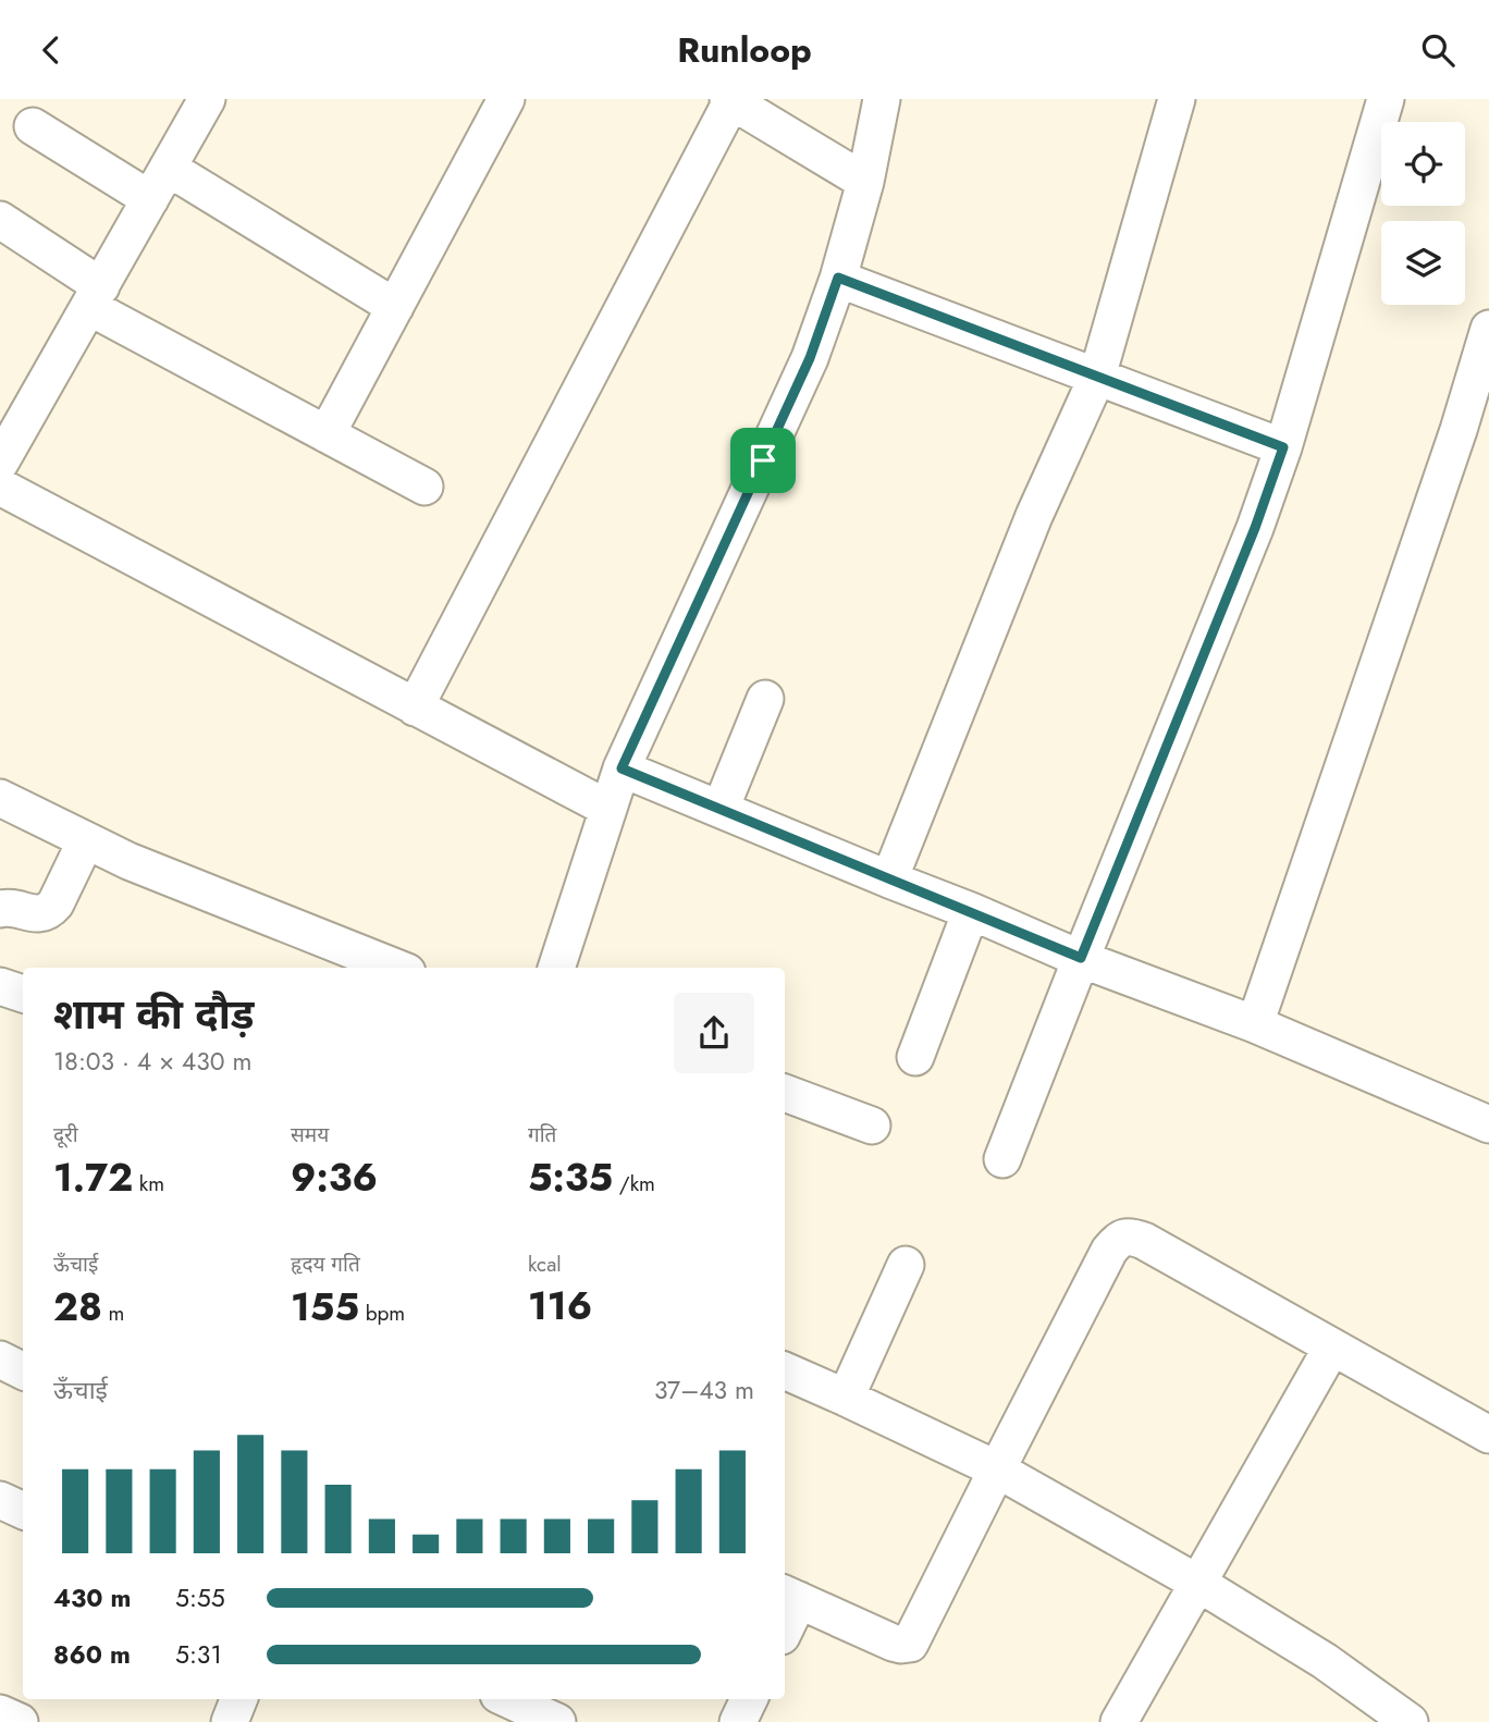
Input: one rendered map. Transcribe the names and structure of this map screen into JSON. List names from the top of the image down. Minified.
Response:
{"page":{"header":"Runloop","heading":["शाम की दौड़","18:03 · 4 × 430 m"],"stats":[["दूरी","1.72 km"],["समय","9:36"],["गति","5:35 /km"],["ऊँचाई","28 m"],["हृदय गति","155 bpm"],["kcal","116"]],"chart":["ऊँचाई","37–43 m"],"list":[{"name":"430 m","note":"5:55"},{"name":"860 m","note":"5:31"}]}}
